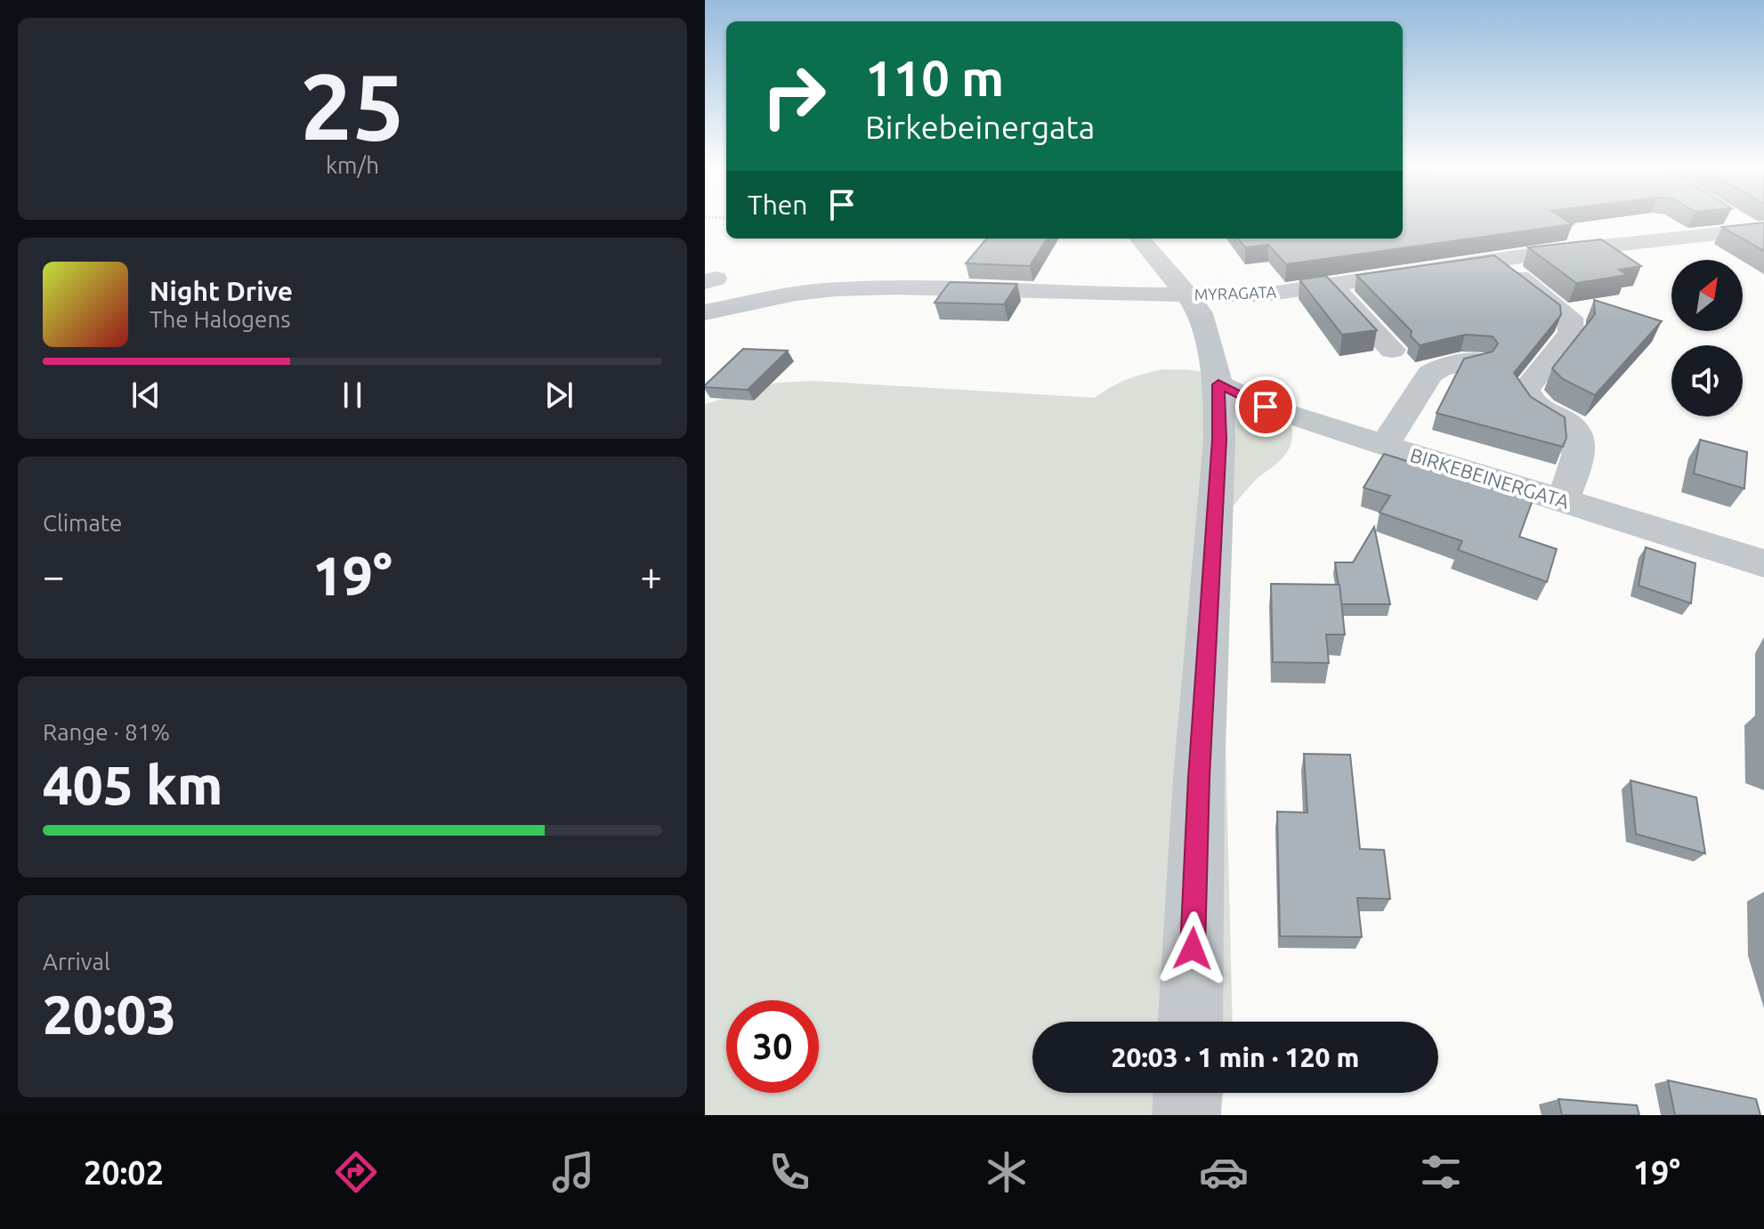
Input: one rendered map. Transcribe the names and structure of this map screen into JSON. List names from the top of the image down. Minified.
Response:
{"streets":{"street":["MYRAGATA","BIRKEBEINERGATA"]},"north":"top right","page":{"tile":[["25","km/h"],"Climate",["Range · 81%","405 km"],["Arrival","20:03"]],"turn":["110 m","Birkebeinergata"],"then":"Then","song":["Night Drive","The Halogens"],"heat":["−","19°","+"],"limit":"30","trip":"20:03 · 1 min · 120 m","tabs":["20:02","19°"]}}
